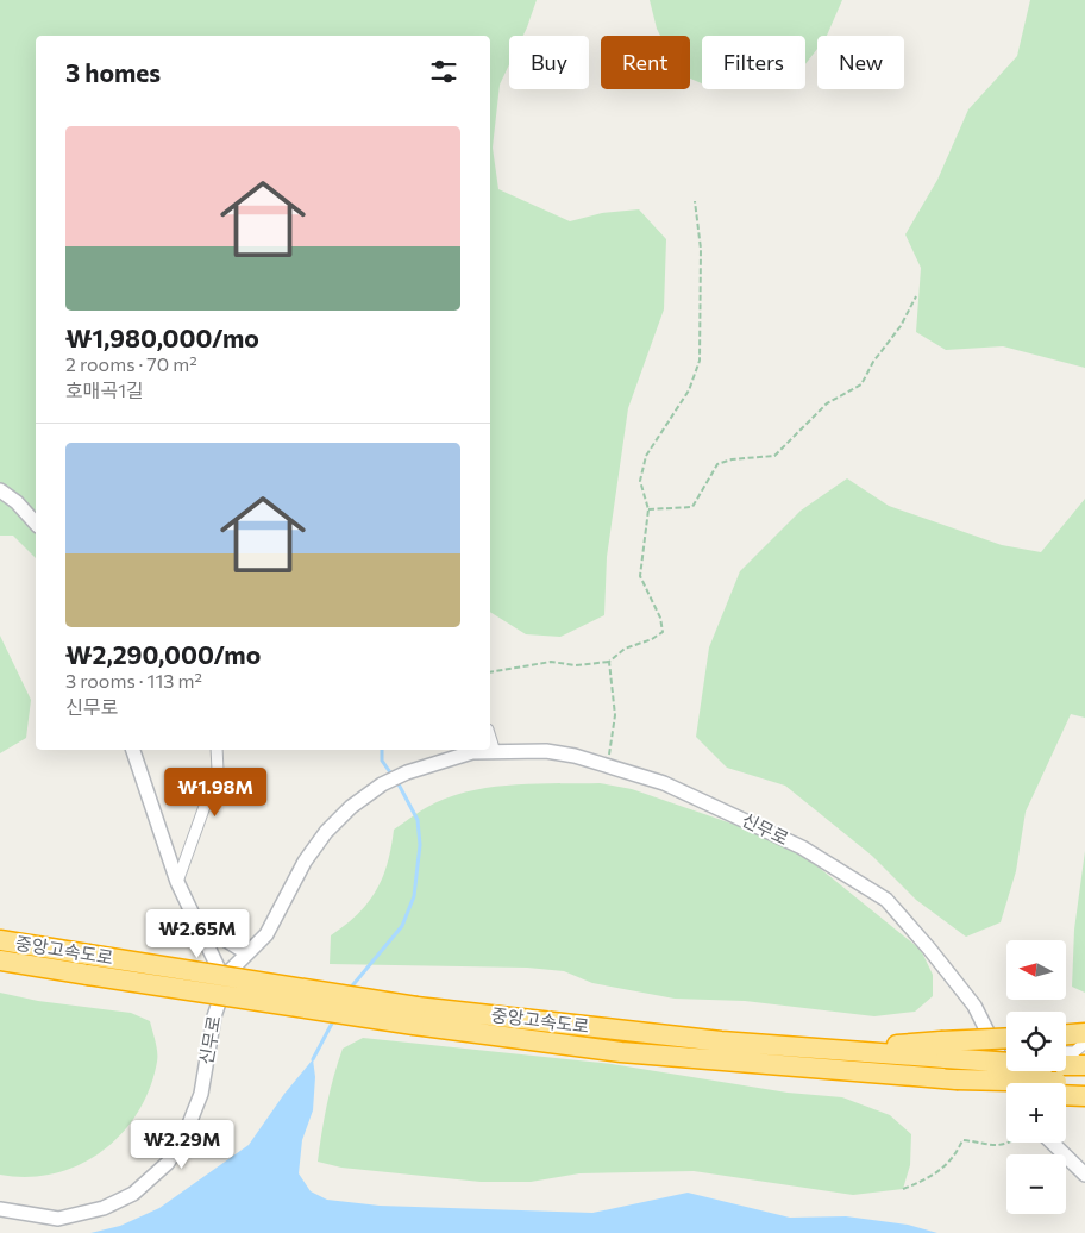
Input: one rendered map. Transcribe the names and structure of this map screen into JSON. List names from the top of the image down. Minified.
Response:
{"streets":{"highway":["중앙고속도로"],"street":["신무로"]},"north":"left","page":{"chip":["Buy","Rent","Filters","New"],"heading":"3 homes","list":[{"name":"₩1,980,000/mo","note":"2 rooms · 70 m² · 호매곡1길"},{"name":"₩2,290,000/mo","note":"3 rooms · 113 m² · 신무로"}],"price":["₩1.98M","₩2.65M","₩2.29M"],"map_buttons":["+","−"]}}
